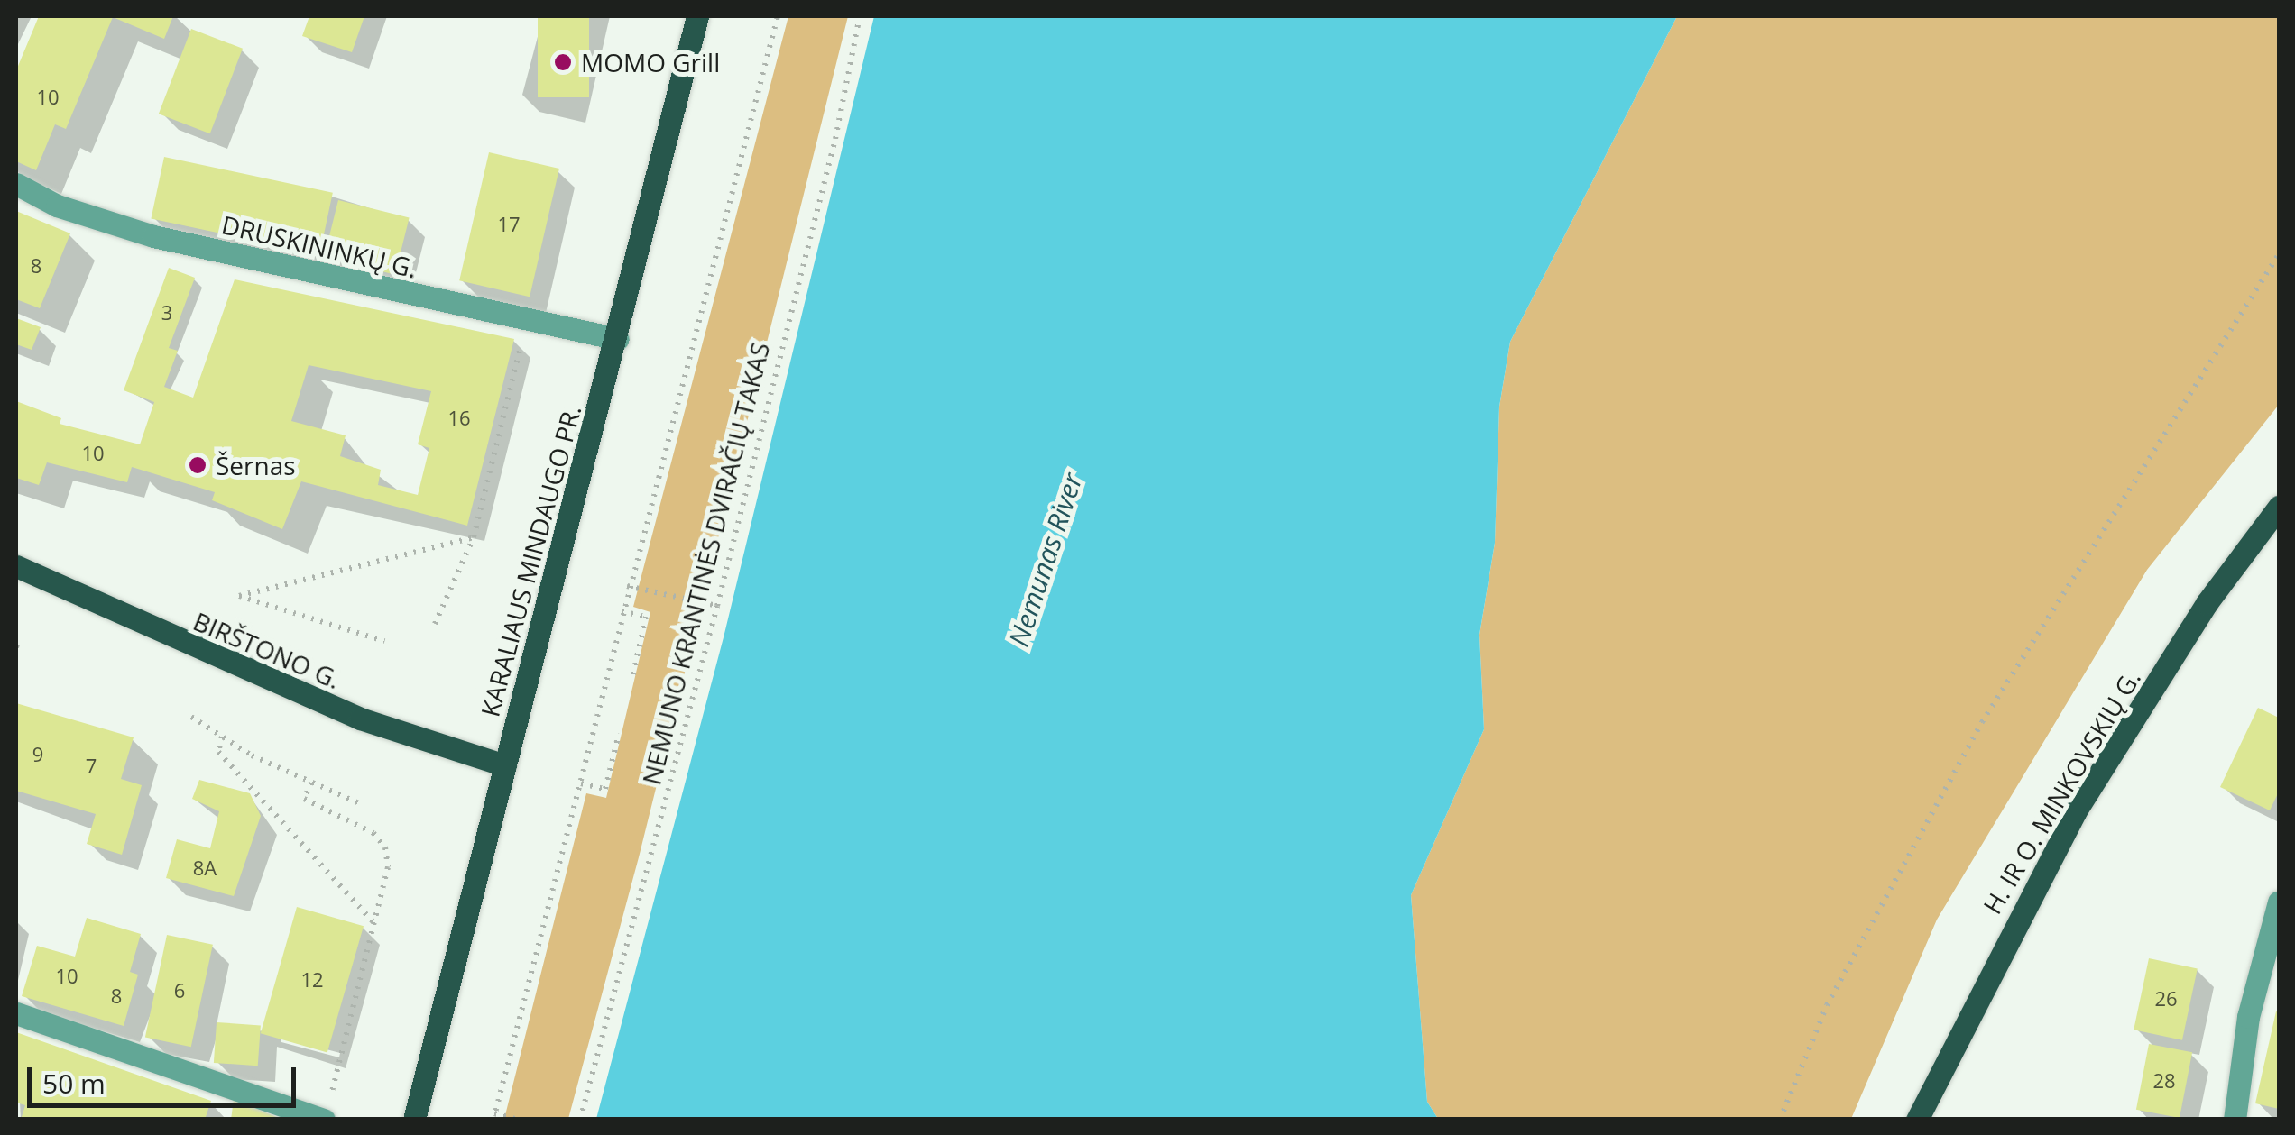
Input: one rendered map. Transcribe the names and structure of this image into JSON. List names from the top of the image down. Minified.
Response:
{"streets":{"main road":["KARALIAUS MINDAUGO PR.","BIRŠTONO G.","H. IR O. MINKOVSKIŲ G."],"street":["DRUSKININKŲ G."],"path":["NEMUNO KRANTINĖS DVIRAČIŲ TAKAS"]},"crossings":[["DRUSKININKŲ G.","KARALIAUS MINDAUGO PR."],["KARALIAUS MINDAUGO PR.","BIRŠTONO G."]],"water":["Nemunas River"],"places":["MOMO Grill","Šernas"],"house_numbers":["10","17","8","3","16","10","9","7","8A","10","12","6","8","26","28"],"scale_bar":"50 m"}
